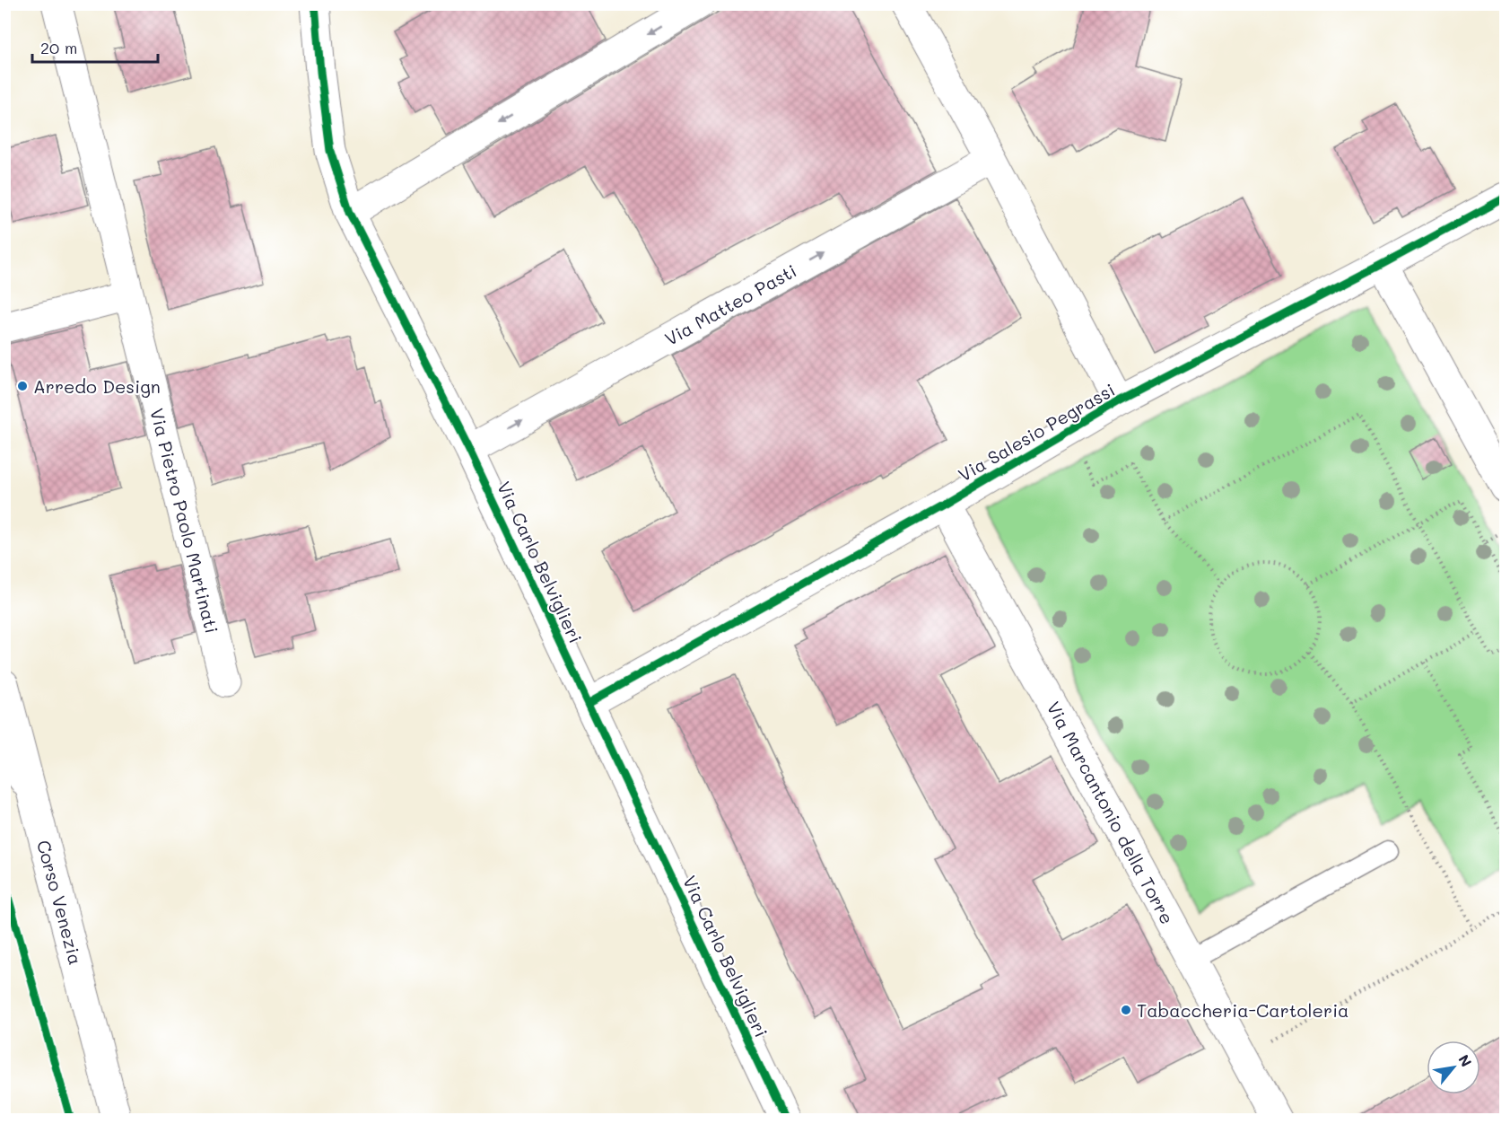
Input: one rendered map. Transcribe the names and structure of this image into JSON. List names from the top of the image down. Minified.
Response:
{"streets":{"street":["Via Matteo Pasti","Via Salesio Pegrassi","Via Pietro Paolo Martinati","Via Carlo Belviglieri","Via Marcantonio della Torre","Corso Venezia"]},"crossings":[["Via Matteo Pasti","Via Carlo Belviglieri"],["Via Salesio Pegrassi","Via Carlo Belviglieri"],["Via Salesio Pegrassi","Via Marcantonio della Torre"]],"one_way":["Via Matteo Pasti"],"places":["Arredo Design","Tabaccheria-Cartoleria"],"scale_bar":"20 m","north":"top right"}
